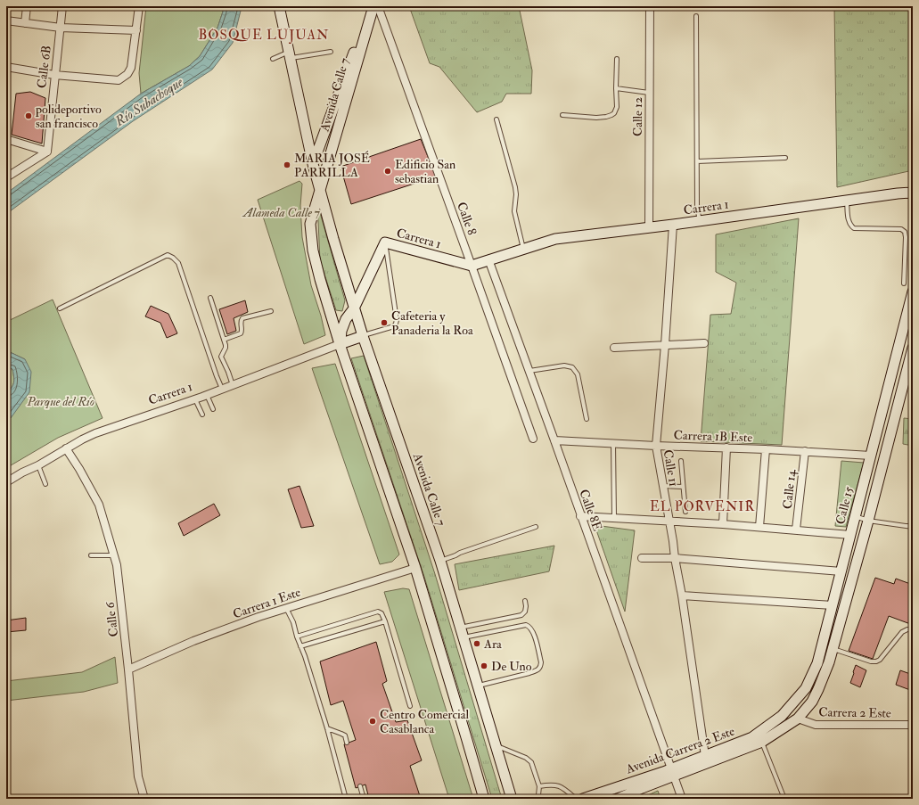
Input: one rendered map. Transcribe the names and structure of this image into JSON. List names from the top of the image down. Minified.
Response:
{"streets":{"street":["Calle 6B","Avenida Calle 7","Calle 12","Carrera 1","Calle 8","Carrera 1B Este","Calle 11","Calle 14","Calle 15","Calle 8E","Carrera 1 Este","Calle 6","Carrera 2 Este","Avenida Carrera 2 Este"]},"crossings":[["Avenida Calle 7","Carrera 1"],["Avenida Calle 7","Carrera 1 Este"],["Calle 12","Carrera 1"],["Carrera 1","Calle 8"],["Carrera 1","Calle 11"],["Carrera 1","Calle 8E"],["Carrera 1","Calle 6"],["Carrera 1B Este","Calle 11"],["Carrera 1B Este","Calle 14"],["Carrera 1B Este","Calle 15"],["Carrera 1B Este","Calle 8E"],["Calle 11","Avenida Carrera 2 Este"],["Calle 15","Avenida Carrera 2 Este"],["Calle 8E","Avenida Carrera 2 Este"],["Carrera 1 Este","Calle 6"],["Carrera 2 Este","Avenida Carrera 2 Este"]],"districts":["BOSQUE LUJUAN","EL PORVENIR"],"water":["Río Subachoque"],"parks":["Alameda Calle 7","Parque del Río"],"places":["polideportivo san francisco","MARIA JOSÉ PARRILLA","Edificio San sebastian","Cafeteria y Panaderia la Roa","Ara","De Uno","Centro Comercial Casablanca"]}
